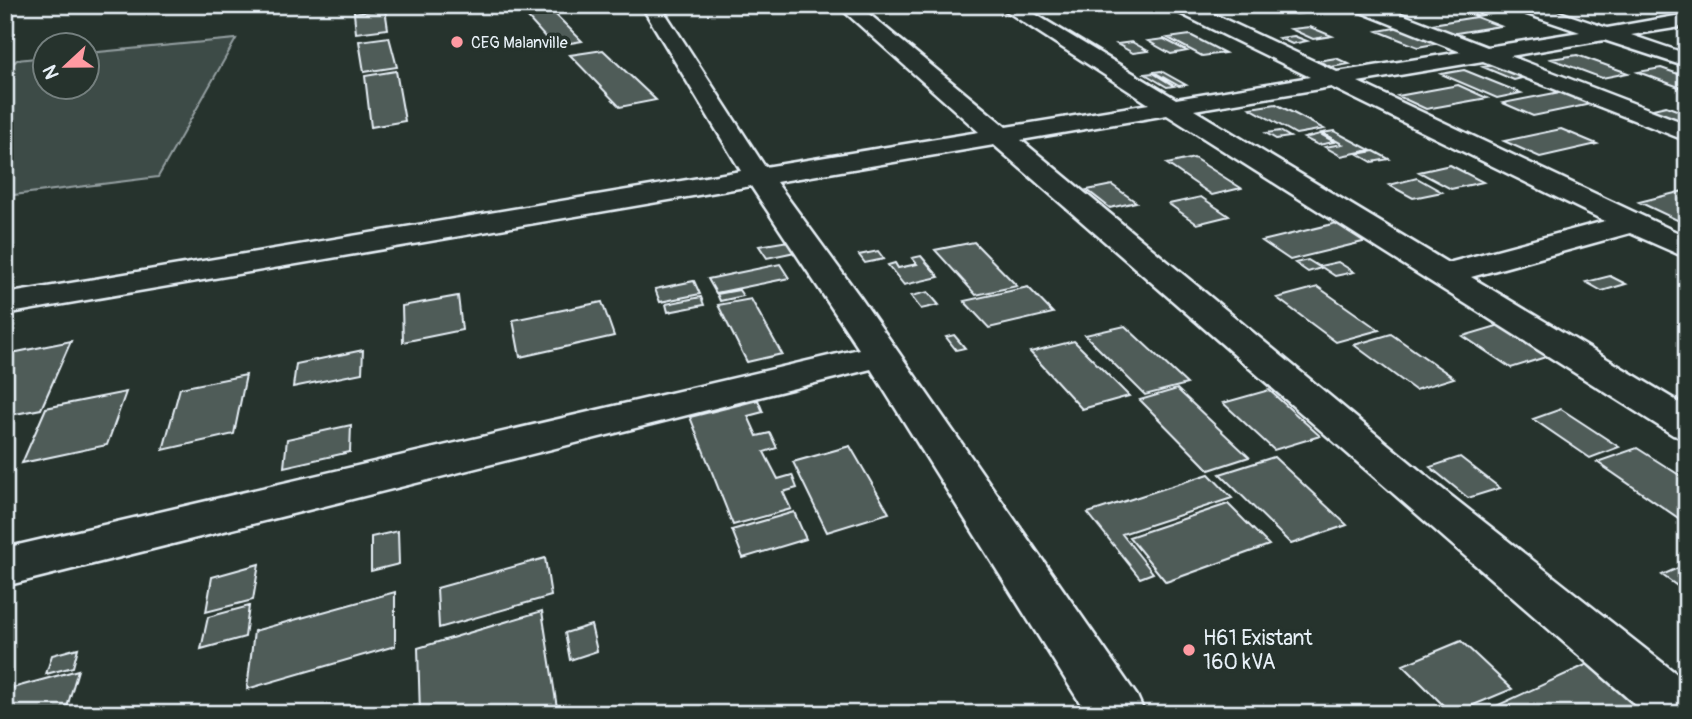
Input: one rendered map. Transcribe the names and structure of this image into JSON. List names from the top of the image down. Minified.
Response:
{"places":["CEG Malanville","H61 Existant 160 kVA"],"north":"left"}
